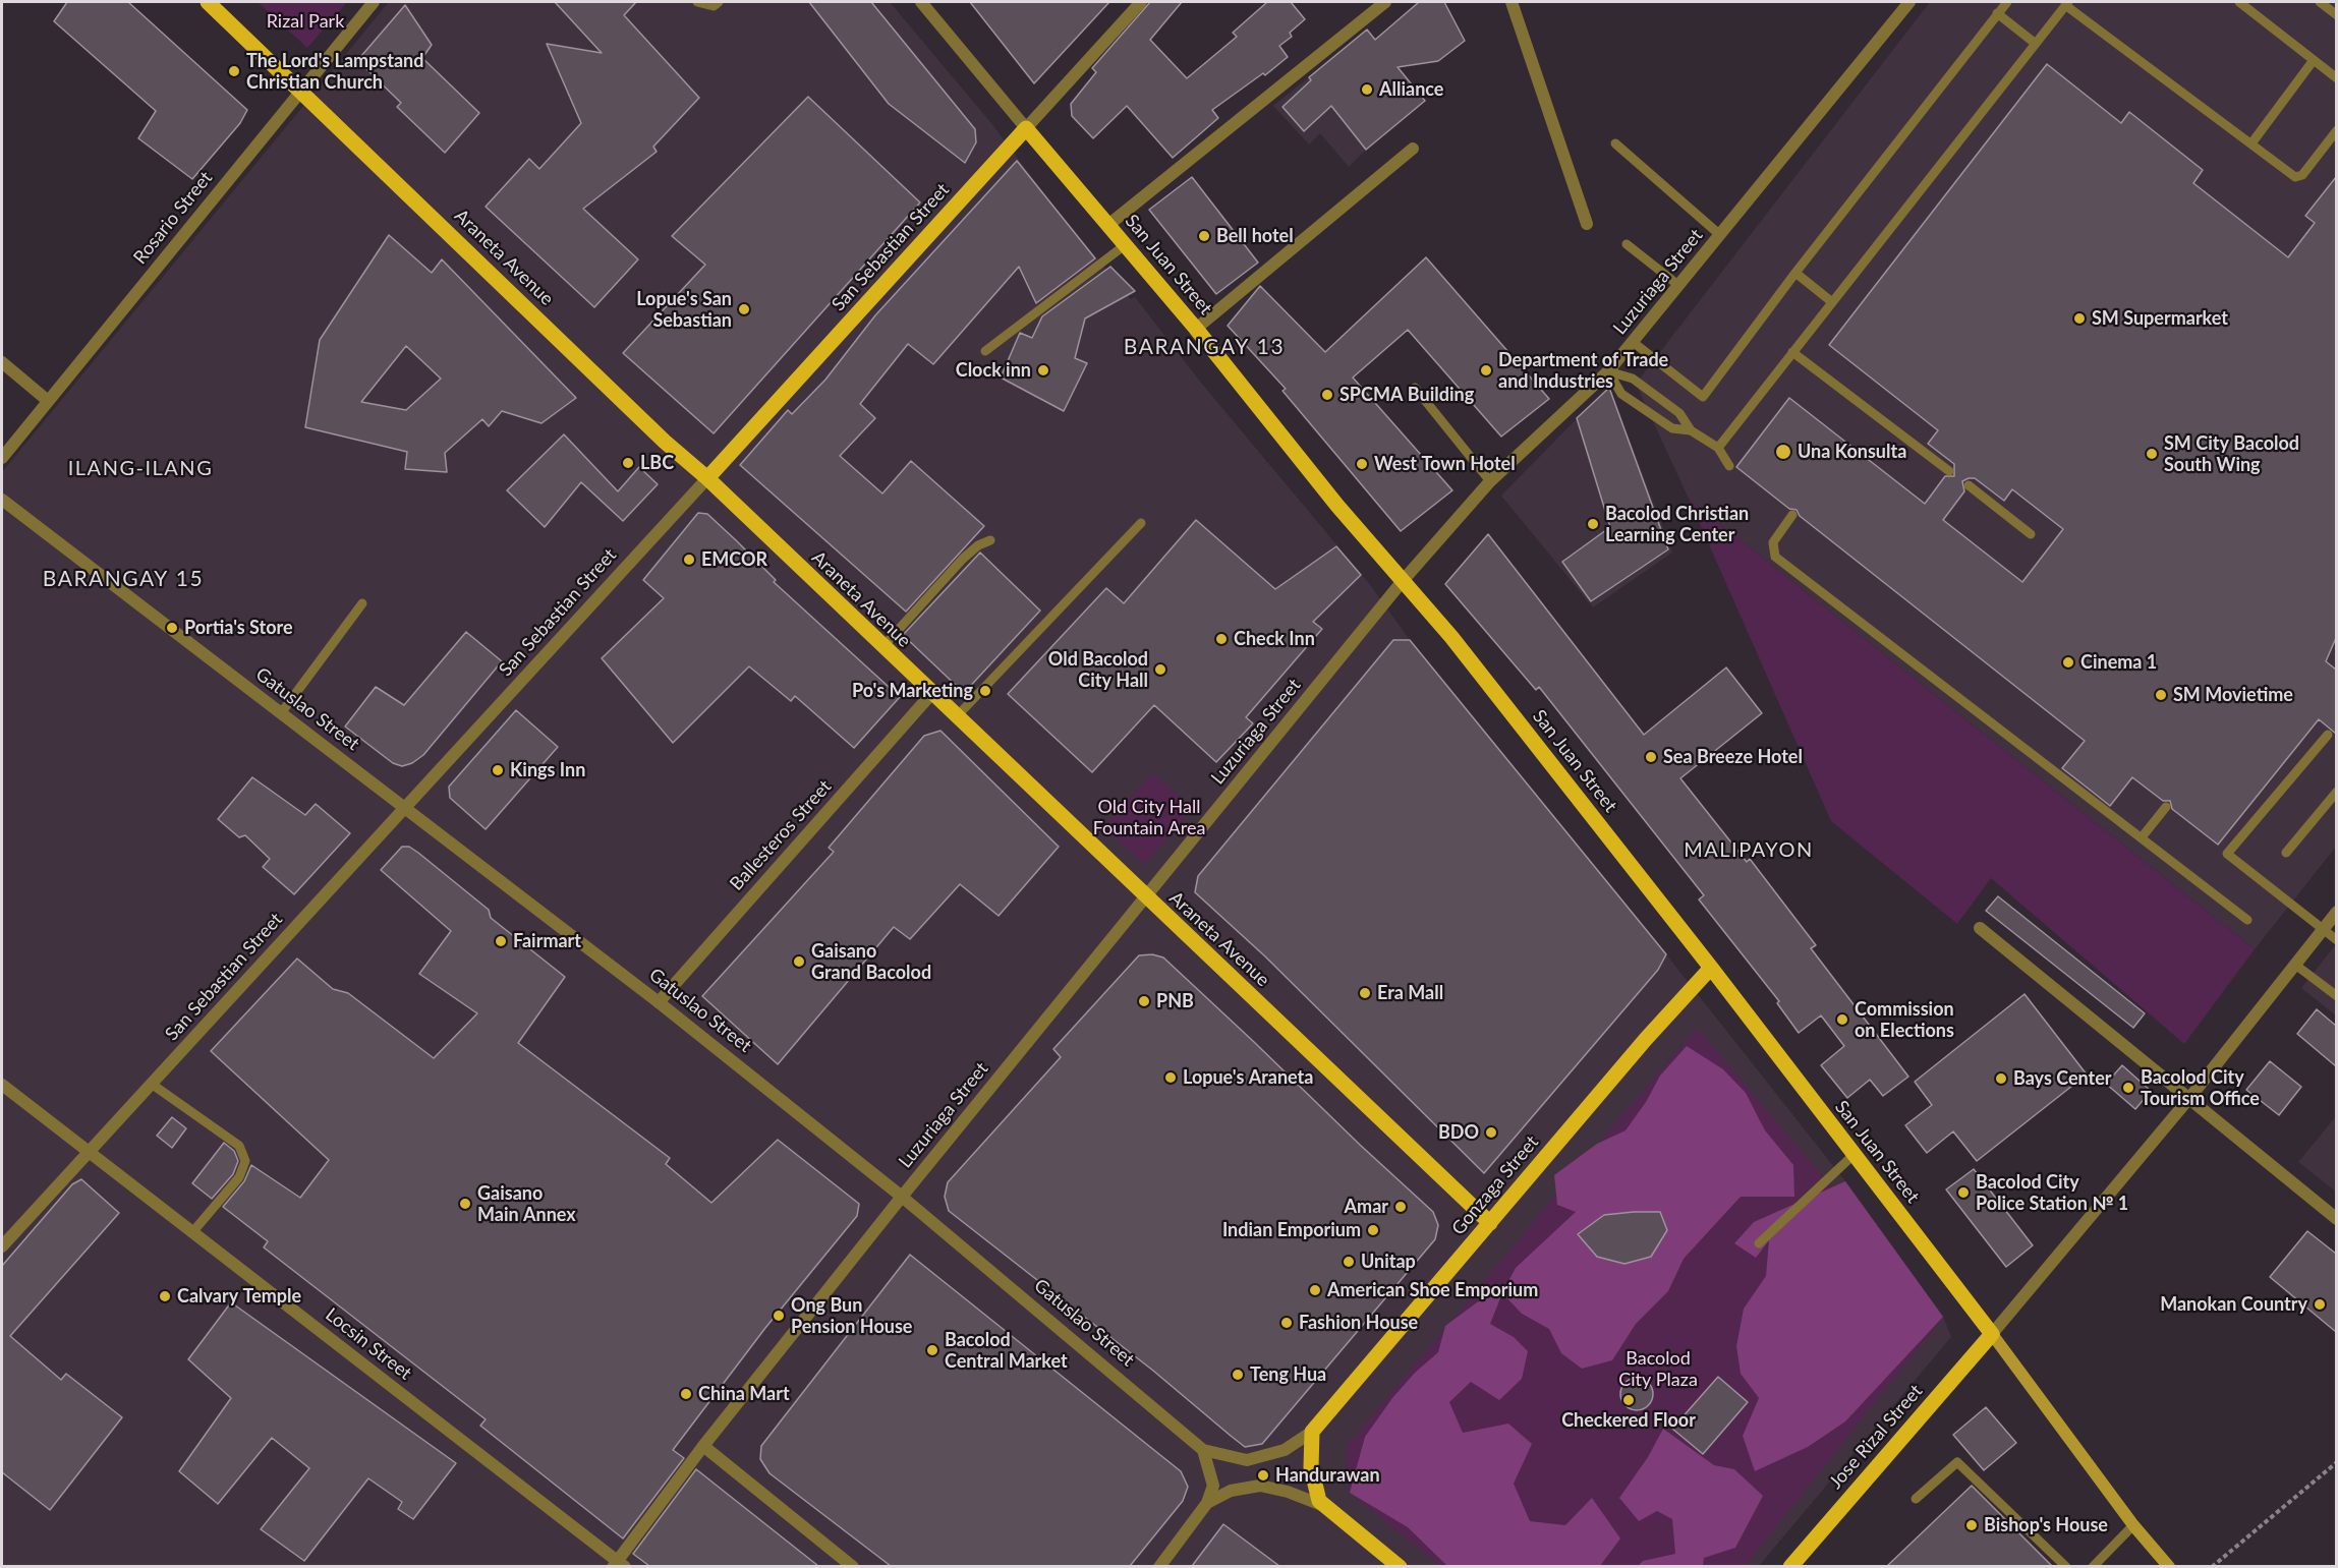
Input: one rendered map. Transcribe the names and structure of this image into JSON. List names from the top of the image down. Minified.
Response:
{"streets":{"main road":["San Sebastian Street","Araneta Avenue","San Juan Street","Gonzaga Street","Jose Rizal Street"],"street":["Rosario Street","Luzuriaga Street","Gatuslao Street","Ballesteros Street","Locsin Street"]},"crossings":[["Rosario Street","Araneta Avenue"],["San Sebastian Street","Araneta Avenue"],["San Sebastian Street","San Juan Street"],["San Sebastian Street","Gatuslao Street"],["San Sebastian Street","Locsin Street"],["Araneta Avenue","Luzuriaga Street"],["Araneta Avenue","Ballesteros Street"],["Araneta Avenue","Gonzaga Street"],["San Juan Street","Luzuriaga Street"],["San Juan Street","Gonzaga Street"],["San Juan Street","Jose Rizal Street"],["Luzuriaga Street","Gatuslao Street"],["Luzuriaga Street","Locsin Street"],["Gatuslao Street","Ballesteros Street"],["Gatuslao Street","Gonzaga Street"]],"districts":["BARANGAY 13","ILANG-ILANG","BARANGAY 15","MALIPAYON"],"parks":["Rizal Park","Old City Hall Fountain Area","Bacolod City Plaza"],"places":["The Lord's Lampstand Christian Church","Alliance","Bell hotel","Lopue's San Sebastian","SM Supermarket","Clock inn","Department of Trade and Industries","SPCMA Building","Una Konsulta","SM City Bacolod South Wing","LBC","West Town Hotel","Bacolod Christian Learning Center","EMCOR","Portia's Store","Check Inn","Cinema 1","Old Bacolod City Hall","Po's Marketing","SM Movietime","Sea Breeze Hotel","Kings Inn","Fairmart","Gaisano Grand Bacolod","Era Mall","PNB","Commission on Elections","Lopue's Araneta","Bays Center","Bacolod City Tourism Office","BDO","Bacolod City Police Station № 1","Gaisano Main Annex","Amar","Indian Emporium","Unitap","American Shoe Emporium","Calvary Temple","Manokan Country","Ong Bun Pension House","Fashion House","Bacolod Central Market","Teng Hua","China Mart","Checkered Floor","Handurawan","Bishop's House"]}
